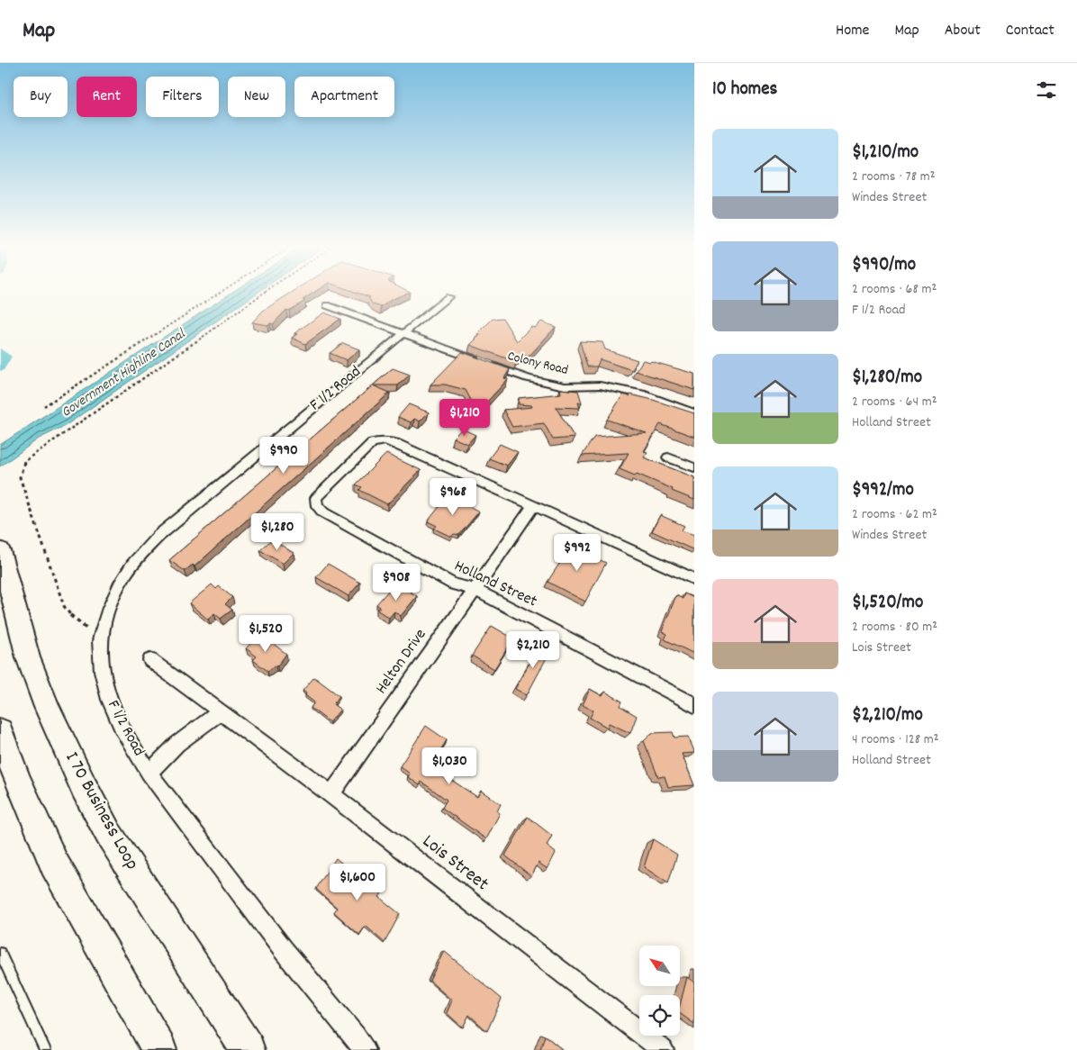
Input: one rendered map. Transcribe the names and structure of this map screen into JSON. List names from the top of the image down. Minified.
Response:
{"streets":{"main road":["I 70 Business Loop"],"street":["Colony Road","F 1/2 Road","Holland Street","Helton Drive","Lois Street"]},"crossings":[["Colony Road","F 1/2 Road"],["Holland Street","Helton Drive"],["Helton Drive","Lois Street"]],"water":["Government Highline Canal"],"north":"top left","page":{"header":"Map","nav":["Home","Map","About","Contact"],"heading":"10 homes","chip":["Buy","Rent","Filters","New","Apartment"],"list":[{"name":"$1,210/mo","note":"2 rooms · 78 m² · Windes Street"},{"name":"$990/mo","note":"2 rooms · 68 m² · F 1/2 Road"},{"name":"$1,280/mo","note":"2 rooms · 64 m² · Holland Street"},{"name":"$992/mo","note":"2 rooms · 62 m² · Windes Street"},{"name":"$1,520/mo","note":"2 rooms · 80 m² · Lois Street"},{"name":"$2,210/mo","note":"4 rooms · 128 m² · Holland Street"}],"price":["$1,210","$990","$968","$1,280","$992","$908","$1,520","$2,210","$1,030","$1,600"]}}
